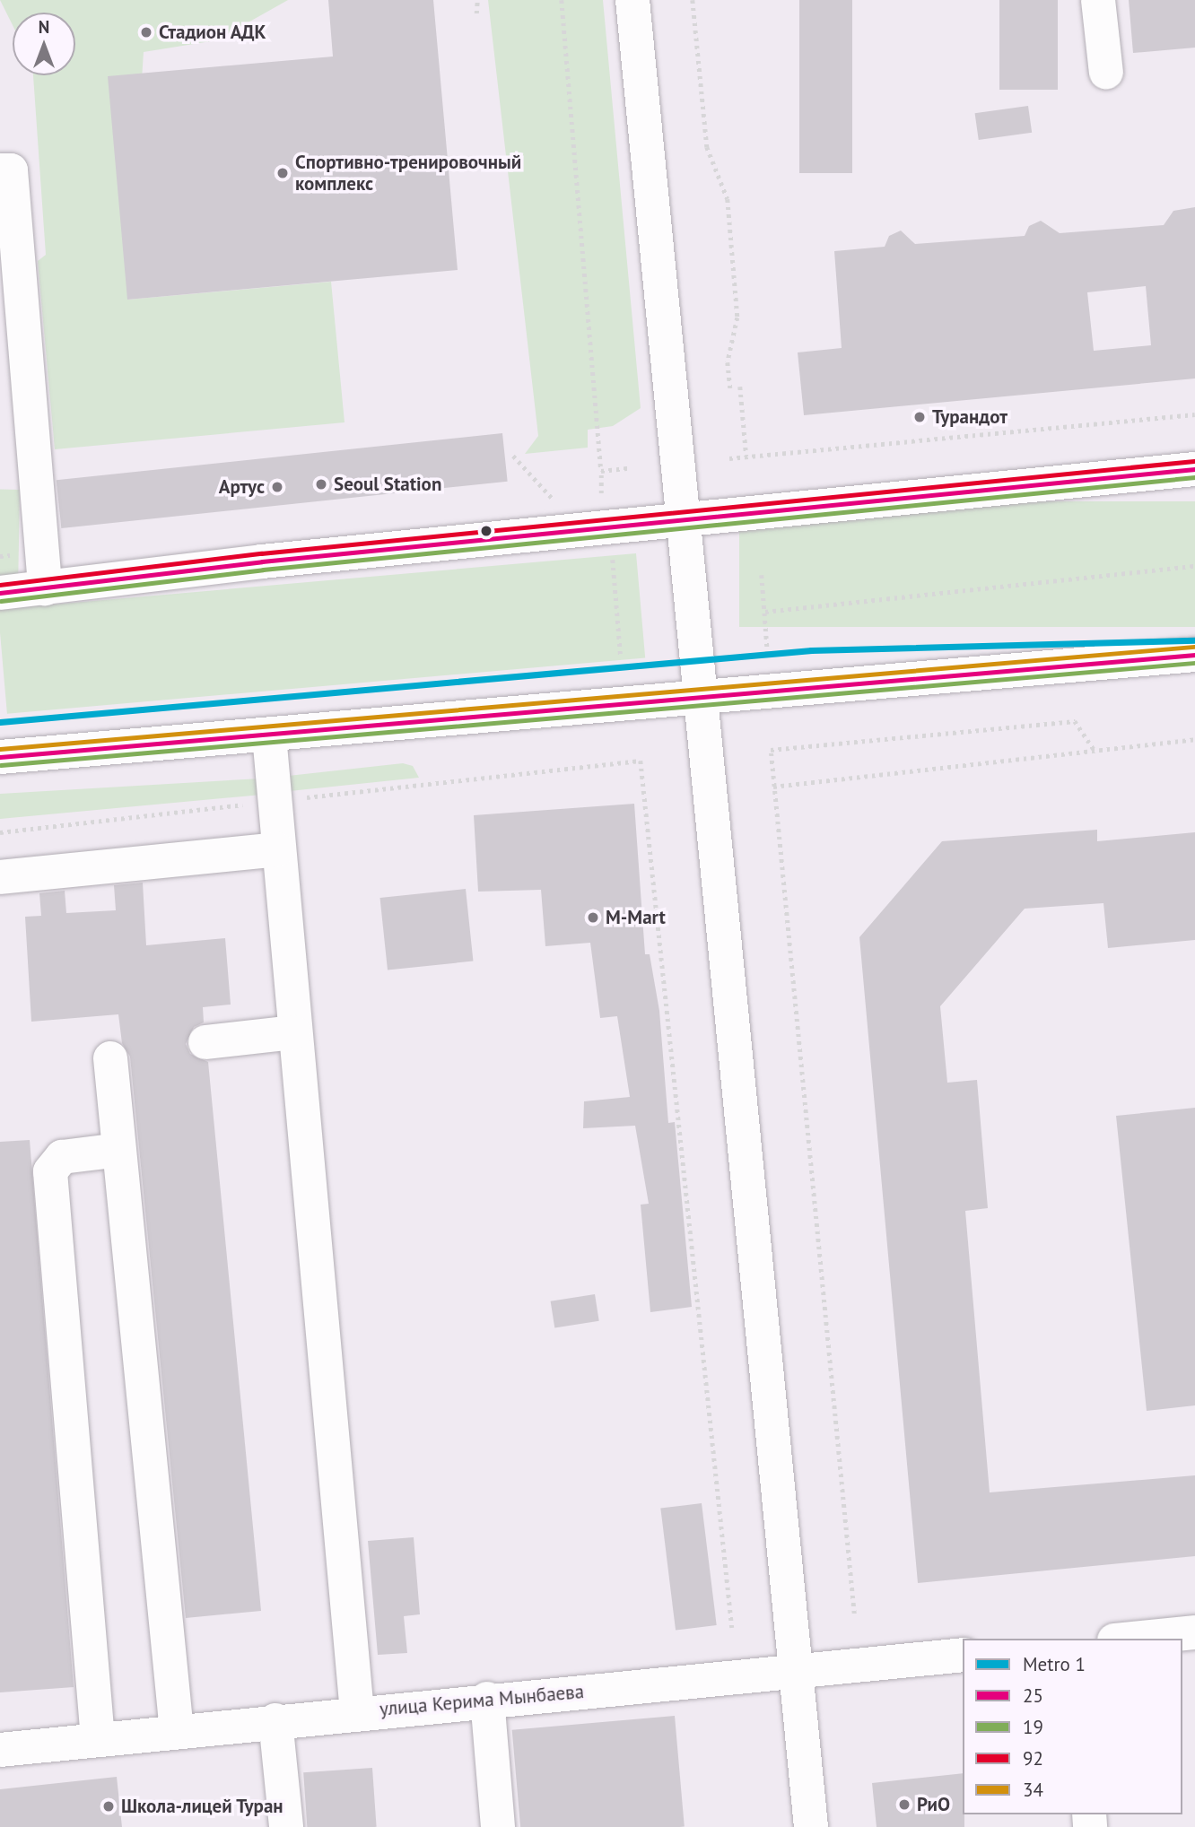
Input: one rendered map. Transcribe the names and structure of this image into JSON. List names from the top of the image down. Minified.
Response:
{"streets":{"main road":["улица Керима Мынбаева"]},"places":["Стадион АДК","Спортивно-тренировочный комплекс","Турандот","Seoul Station","Артус","M-Mart","РиО","Школа-лицей Туран"],"lines":["transit line 92","transit line 25","transit line 19","metro line 1","transit line 34"],"legend":["Metro 1","25","19","92","34"],"north":"top"}
